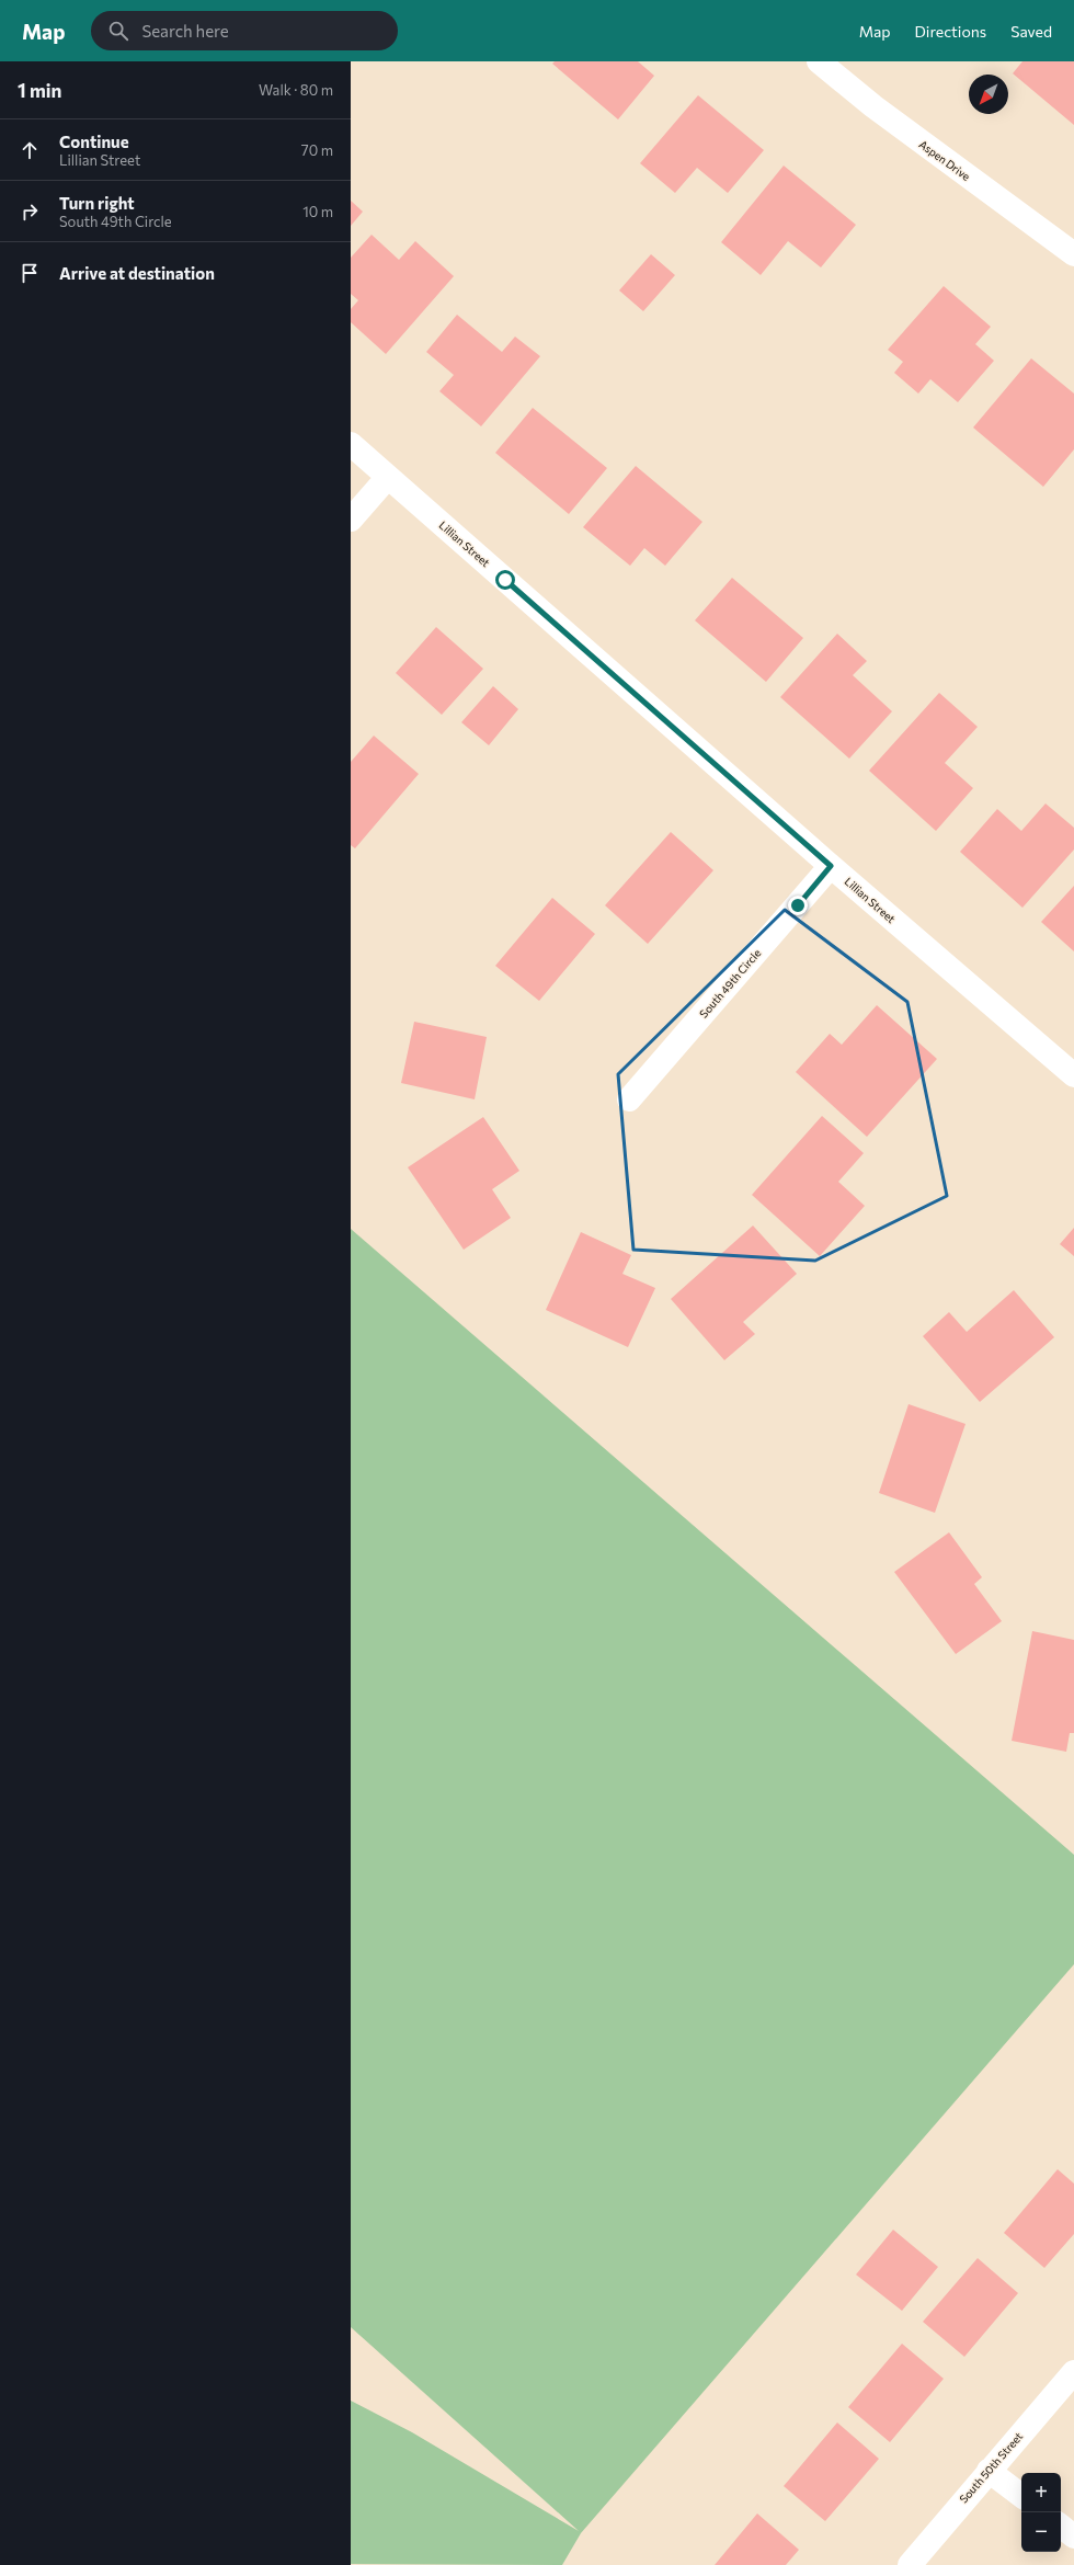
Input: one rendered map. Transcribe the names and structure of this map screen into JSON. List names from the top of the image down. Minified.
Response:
{"streets":{"street":["Aspen Drive","Lillian Street","South 49th Circle","South 50th Street"]},"crossings":[["Lillian Street","South 49th Circle"]],"north":"bottom left","page":{"header":"Map","search":"Search here","nav":["Map","Directions","Saved"],"heading":["1 min","Walk · 80 m"],"list":[["Continue","Lillian Street","70 m"],["Turn right","South 49th Circle","10 m"],"Arrive at destination"],"map_buttons":["+","−"]}}
